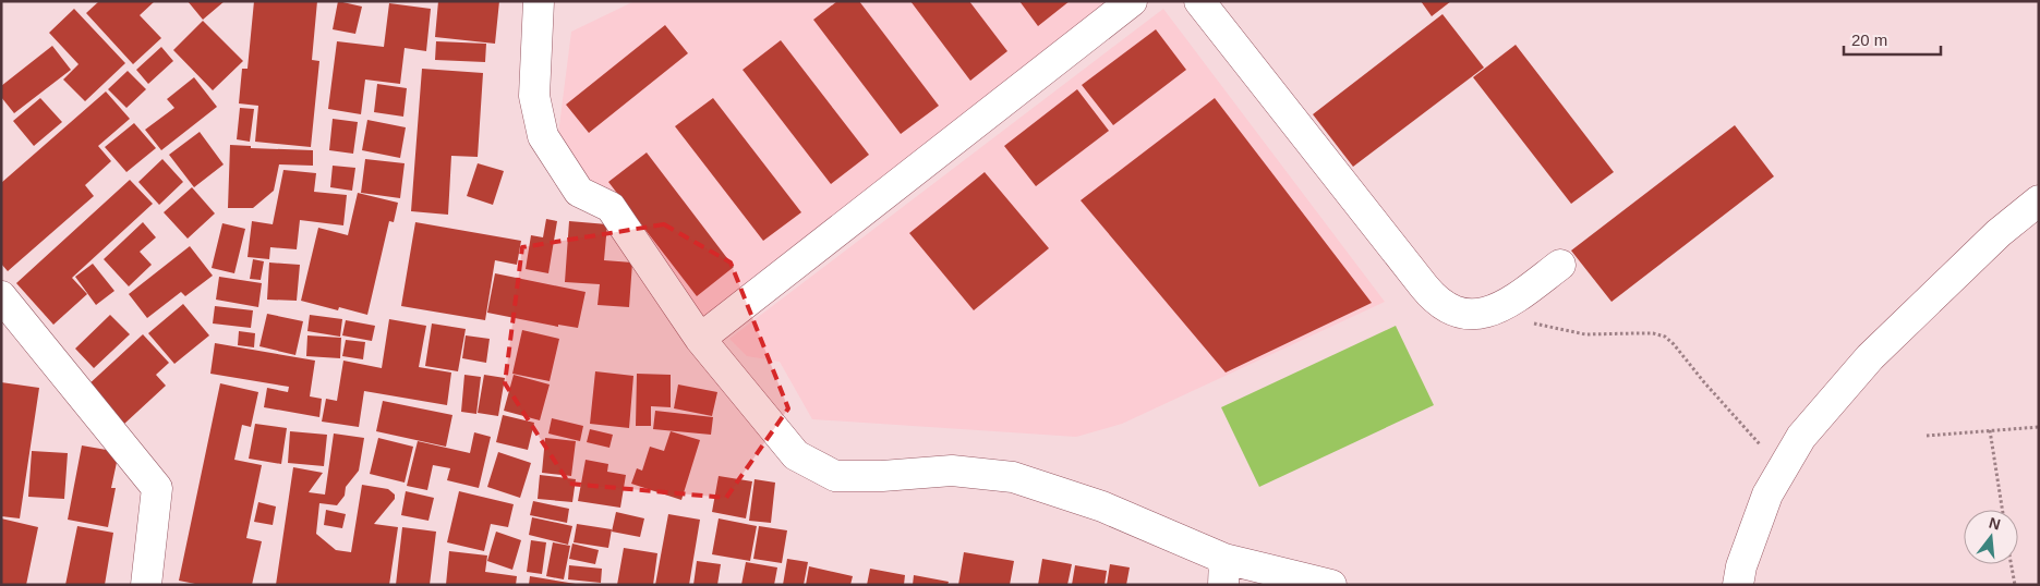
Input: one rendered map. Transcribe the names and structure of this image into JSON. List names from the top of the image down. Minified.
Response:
{"scale_bar":"20 m","north":"top"}
